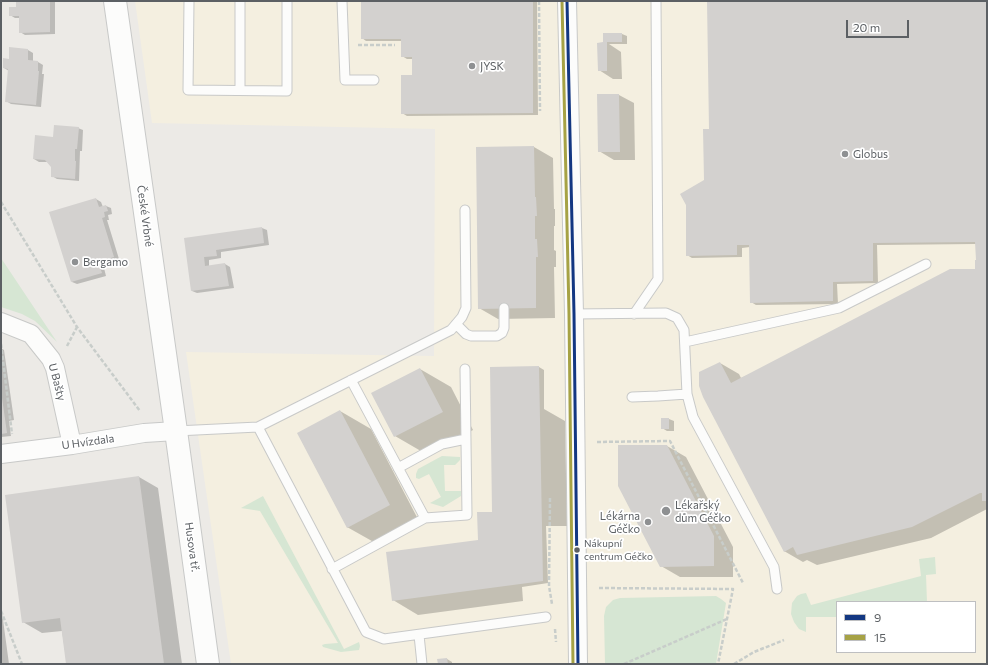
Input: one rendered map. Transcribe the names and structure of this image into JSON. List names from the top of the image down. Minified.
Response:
{"streets":{"street":["České Vrbné","U Bašty","U Hvízdala","Husova tř."]},"crossings":[["České Vrbné","U Hvízdala"],["České Vrbné","Husova tř."],["U Bašty","U Hvízdala"],["U Hvízdala","Husova tř."]],"places":["JYSK","Globus","Bergamo","Lékařský dům Géčko","Lékárna Géčko","Nákupní centrum Géčko"],"lines":["transit line 9","transit line 15"],"legend":["9","15"],"scale_bar":"20 m"}
